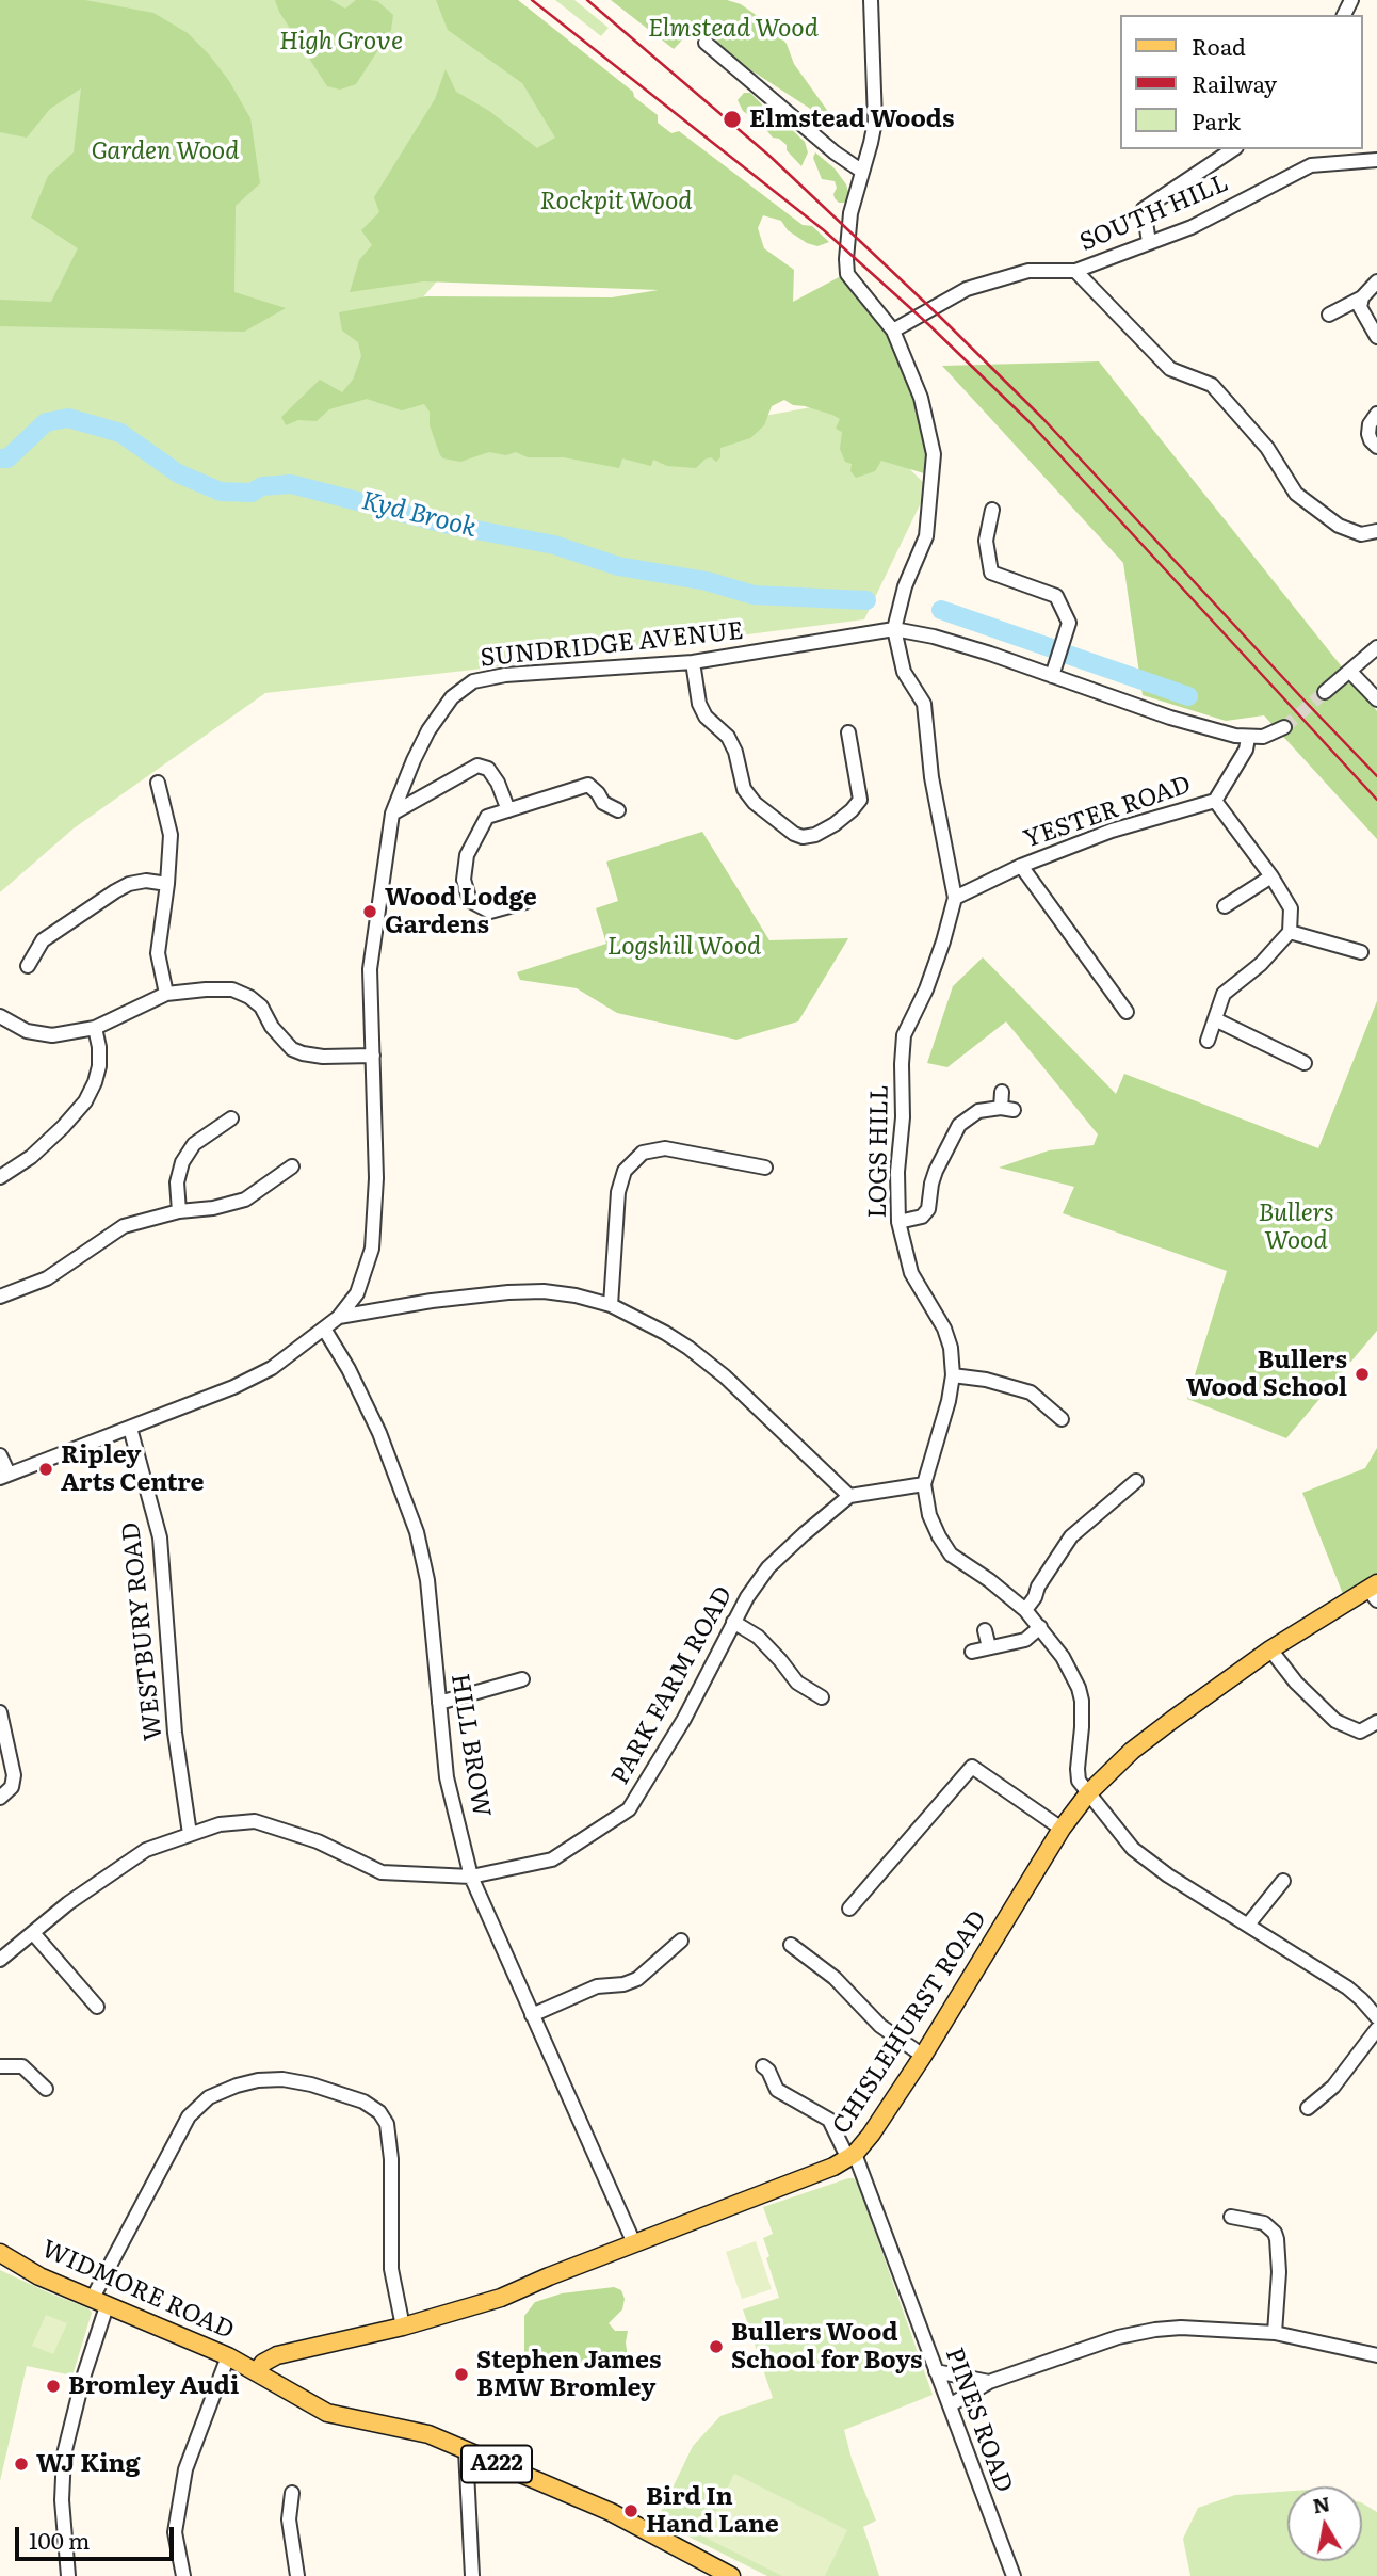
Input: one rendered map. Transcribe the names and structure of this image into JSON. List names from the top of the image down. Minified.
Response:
{"streets":{"main road":["CHISLEHURST ROAD","WIDMORE ROAD","A222"],"street":["SOUTH HILL","SUNDRIDGE AVENUE","YESTER ROAD","LOGS HILL","WESTBURY ROAD","PARK FARM ROAD","HILL BROW","PINES ROAD"]},"crossings":[["SUNDRIDGE AVENUE","YESTER ROAD"],["SUNDRIDGE AVENUE","LOGS HILL"],["SUNDRIDGE AVENUE","WESTBURY ROAD"],["SUNDRIDGE AVENUE","HILL BROW"],["YESTER ROAD","LOGS HILL"],["LOGS HILL","PARK FARM ROAD"],["LOGS HILL","CHISLEHURST ROAD"],["WESTBURY ROAD","PARK FARM ROAD"],["PARK FARM ROAD","HILL BROW"],["HILL BROW","CHISLEHURST ROAD"],["CHISLEHURST ROAD","WIDMORE ROAD"],["CHISLEHURST ROAD","PINES ROAD"],["CHISLEHURST ROAD","A222"],["WIDMORE ROAD","A222"]],"water":["Kyd Brook"],"parks":["Elmstead Wood","High Grove","Garden Wood","Rockpit Wood","Logshill Wood","Bullers Wood"],"places":["Elmstead Woods","Wood Lodge Gardens","Bullers Wood School","Ripley Arts Centre","Bullers Wood School for Boys","Stephen James BMW Bromley","Bromley Audi","WJ King","Bird In Hand Lane"],"legend":["Road","Railway","Park"],"scale_bar":"100 m","north":"top"}
